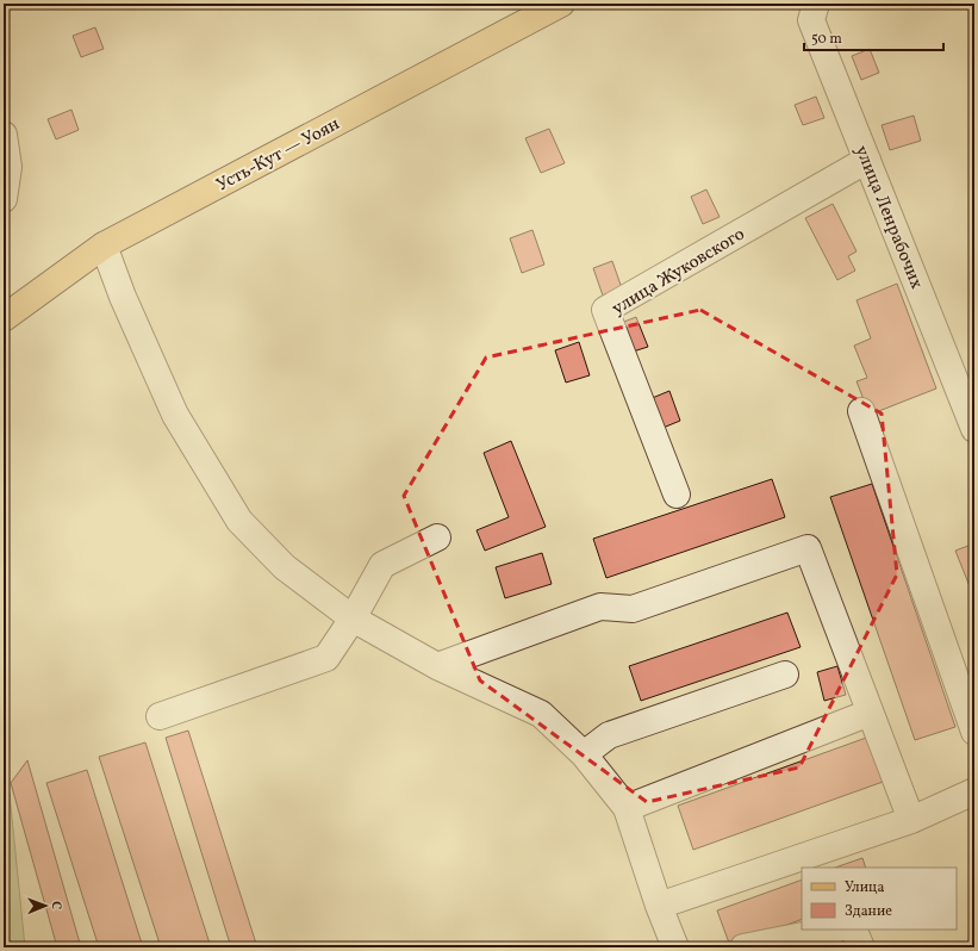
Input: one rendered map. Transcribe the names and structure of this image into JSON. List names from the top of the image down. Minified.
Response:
{"streets":{"main road":["Усть-Кут — Уоян"],"street":["улица Ленрабочих","улица Жуковского"]},"crossings":[["улица Ленрабочих","улица Жуковского"]],"legend":["Улица","Здание"],"scale_bar":"50 m","north":"right"}
